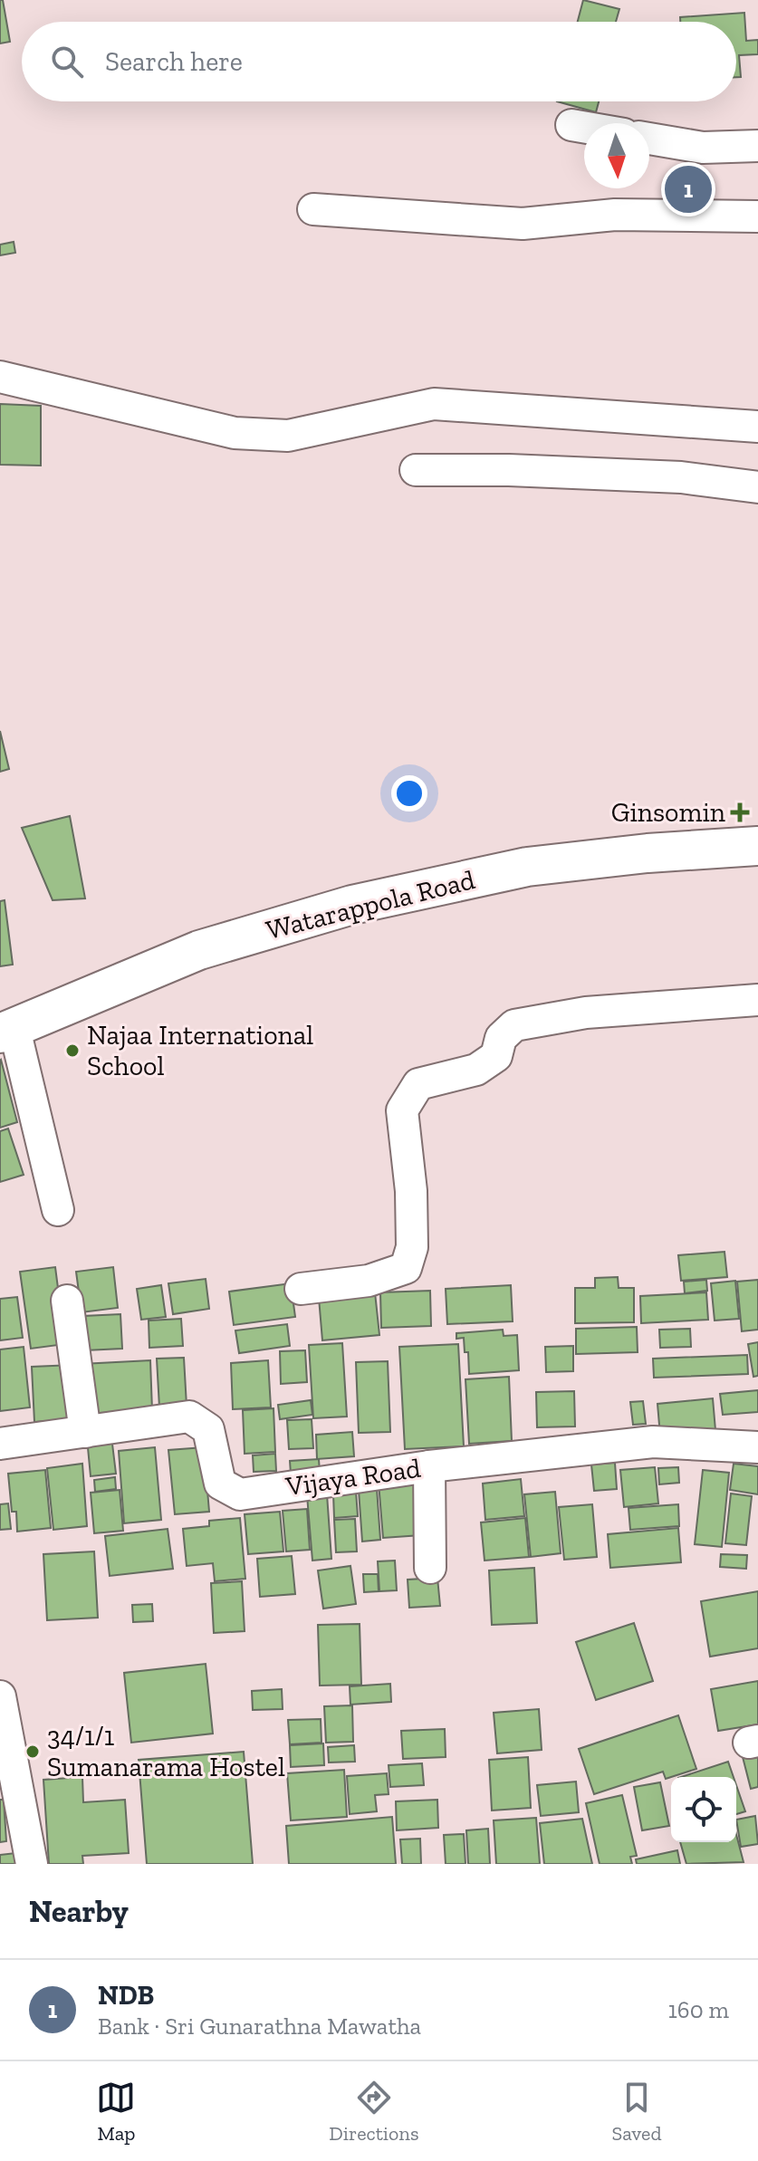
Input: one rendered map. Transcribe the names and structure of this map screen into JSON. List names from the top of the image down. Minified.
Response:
{"streets":{"street":["Watarappola Road","Vijaya Road"]},"places":{"health":["Ginsomin"],"other":["Najaa International School","34/1/1 Sumanarama Hostel"]},"north":"bottom","page":{"search":"Search here","pins":"1","heading":"Nearby","list":[{"mark":"1","name":"NDB","note":"Bank · Sri Gunarathna Mawatha","value":"160 m"}],"nav":["Map","Directions","Saved"]}}
